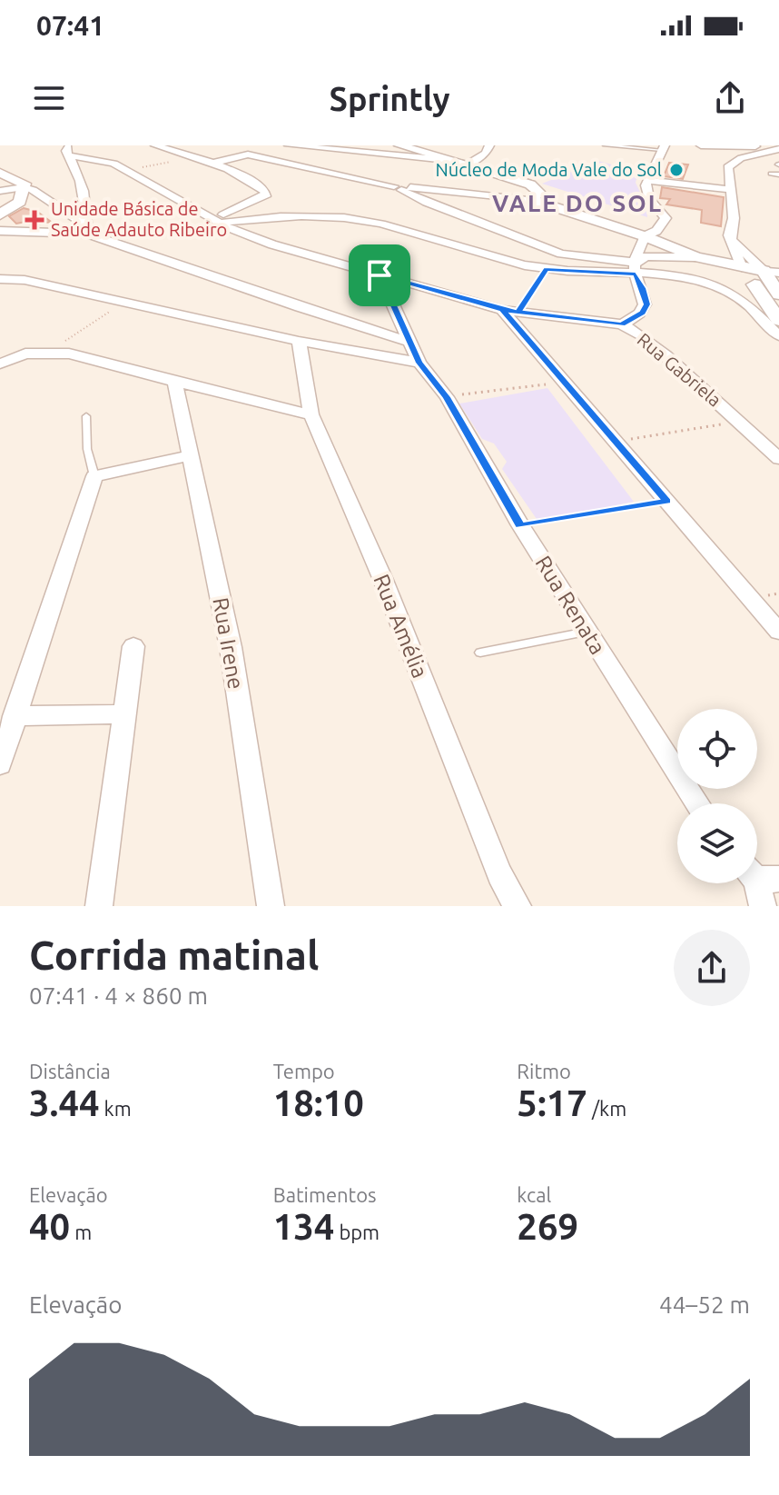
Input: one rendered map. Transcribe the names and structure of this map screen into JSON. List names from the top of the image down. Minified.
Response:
{"streets":{"street":["Rua Gabriela","Rua Renata","Rua Amélia","Rua Irene"]},"crossings":[["Rua Gabriela","Rua Renata"]],"districts":["VALE DO SOL"],"places":{"other":["Núcleo de Moda Vale do Sol"],"health":["Unidade Básica de Saúde Adauto Ribeiro"]},"page":{"status":"07:41","header":"Sprintly","heading":["Corrida matinal","07:41 · 4 × 860 m"],"stats":[["Distância","3.44 km"],["Tempo","18:10"],["Ritmo","5:17 /km"],["Elevação","40 m"],["Batimentos","134 bpm"],["kcal","269"]],"chart":["Elevação","44–52 m"]}}
